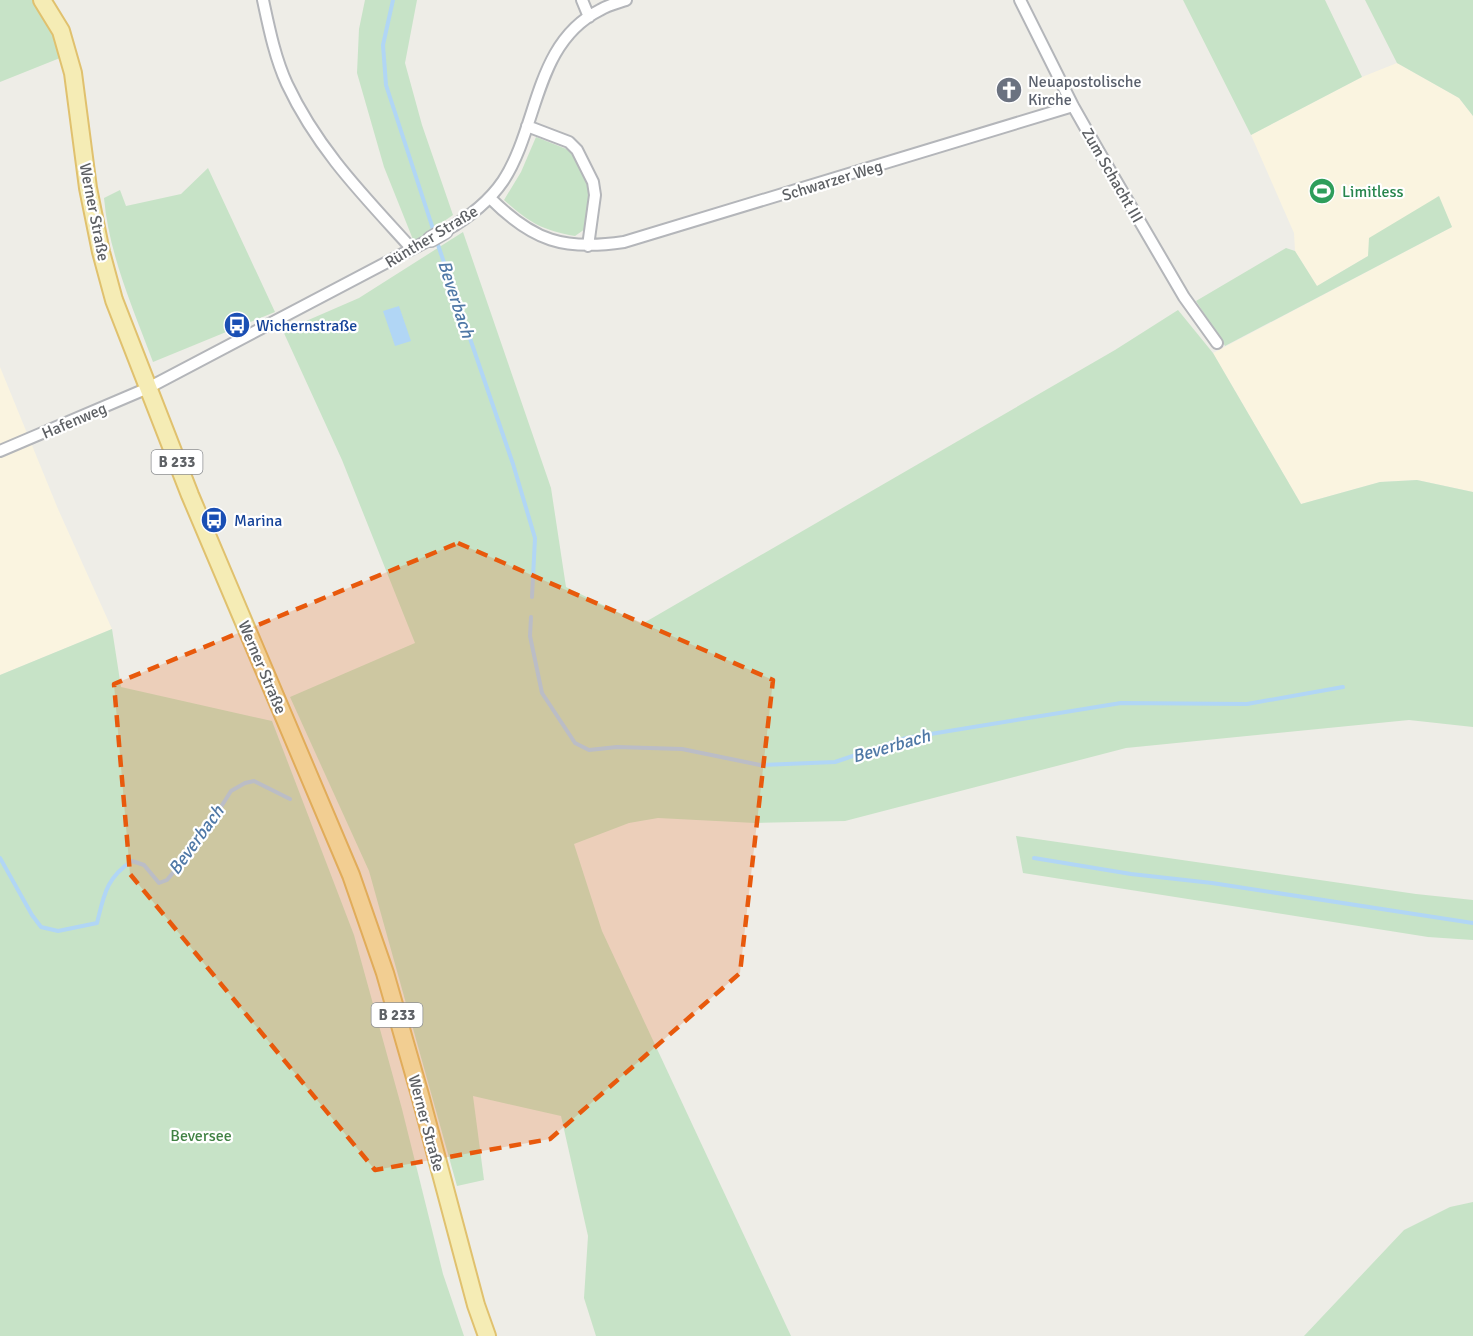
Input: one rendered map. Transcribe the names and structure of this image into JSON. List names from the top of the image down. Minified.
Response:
{"streets":{"main road":["Werner Straße","B 233"],"street":["Zum Schacht III","Schwarzer Weg","Rünther Straße","Hafenweg"]},"crossings":[["Zum Schacht III","Schwarzer Weg"],["Schwarzer Weg","Rünther Straße"],["Werner Straße","Rünther Straße"],["Werner Straße","Hafenweg"],["Rünther Straße","Hafenweg"]],"water":["Beverbach"],"parks":["Beversee"],"places":{"church":["Neuapostolische Kirche"],"sports":["Limitless"],"bus stop":["Wichernstraße","Marina"]}}
